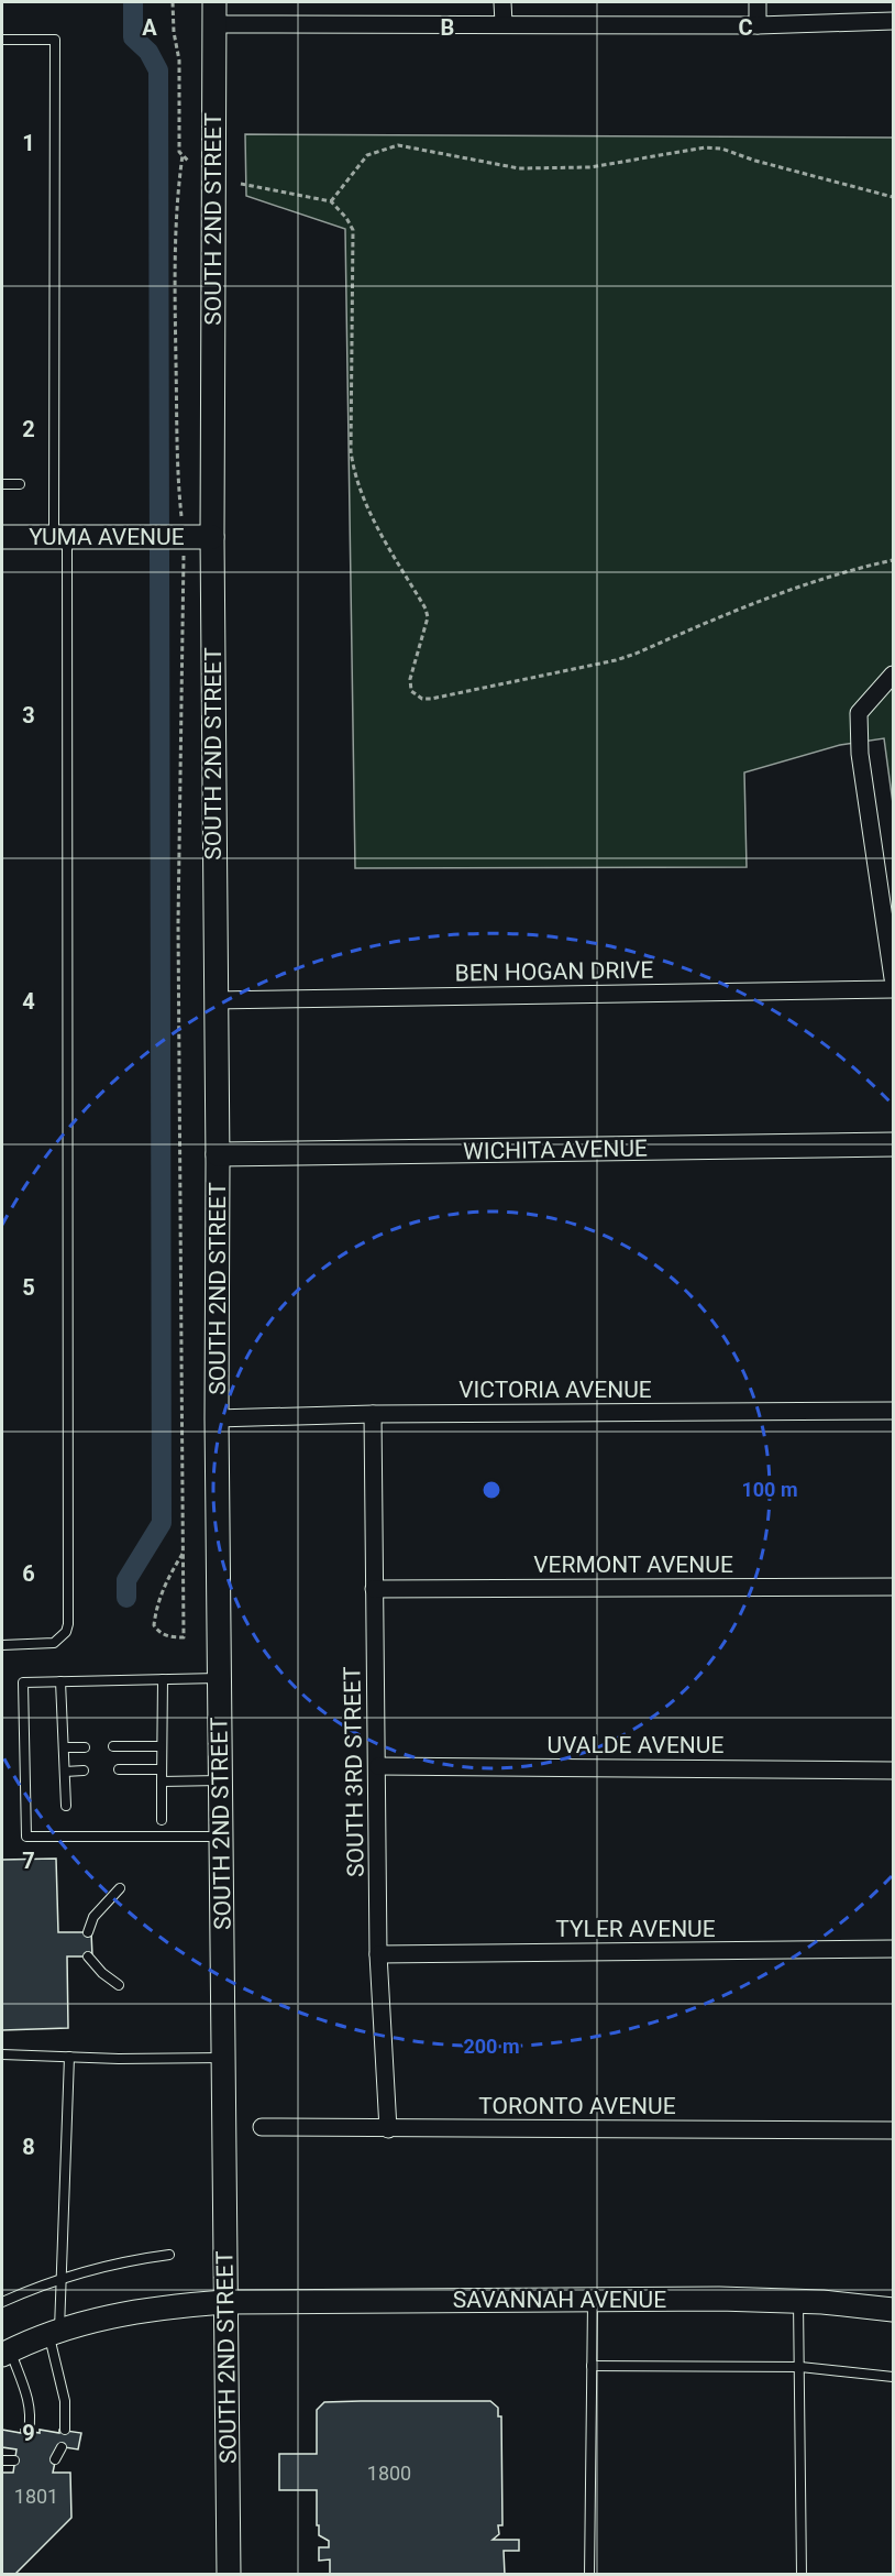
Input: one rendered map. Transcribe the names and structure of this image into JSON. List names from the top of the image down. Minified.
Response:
{"streets":{"main road":["SOUTH 2ND STREET","YUMA AVENUE","WICHITA AVENUE","SAVANNAH AVENUE"],"street":["BEN HOGAN DRIVE","VICTORIA AVENUE","VERMONT AVENUE","UVALDE AVENUE","SOUTH 3RD STREET","TYLER AVENUE","TORONTO AVENUE"]},"crossings":[["SOUTH 2ND STREET","YUMA AVENUE"],["SOUTH 2ND STREET","BEN HOGAN DRIVE"],["SOUTH 2ND STREET","WICHITA AVENUE"],["SOUTH 2ND STREET","VICTORIA AVENUE"],["SOUTH 2ND STREET","SAVANNAH AVENUE"],["VICTORIA AVENUE","SOUTH 3RD STREET"],["VERMONT AVENUE","SOUTH 3RD STREET"],["UVALDE AVENUE","SOUTH 3RD STREET"],["SOUTH 3RD STREET","TYLER AVENUE"],["SOUTH 3RD STREET","TORONTO AVENUE"]],"house_numbers":["1800","1801"],"grid":{"columns":["A","B","C"],"rows":["1","2","3","4","5","6","7","8","9"]},"rings":["100 m","200 m"]}
